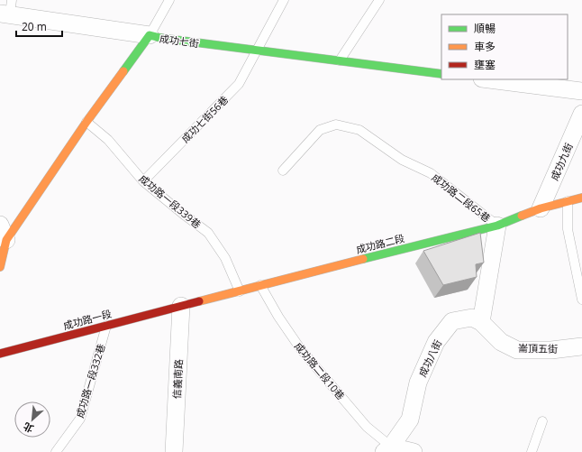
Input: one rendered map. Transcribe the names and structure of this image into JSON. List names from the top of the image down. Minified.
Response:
{"streets":{"street":["成功七街","成功九街","成功路二段","成功路一段","崙頂五街","成功八街","信義南路"],"lane":["成功七街56巷","成功路二段65巷","成功路一段339巷","成功路二段10巷","成功路一段332巷"]},"crossings":[["成功七街","成功七街56巷"],["成功七街","成功路一段339巷"],["成功七街56巷","成功路一段339巷"],["成功九街","成功路二段"],["成功路二段65巷","成功路二段"],["成功路一段339巷","成功路二段"],["成功路二段","成功路一段"],["成功路二段","成功路二段10巷"],["成功路二段","信義南路"],["成功路一段","信義南路"],["成功路一段","成功路一段332巷"],["崙頂五街","成功八街"],["成功八街","成功路二段10巷"]],"legend":["順暢","車多","壅塞"],"scale_bar":"20 m","north":"bottom left"}
